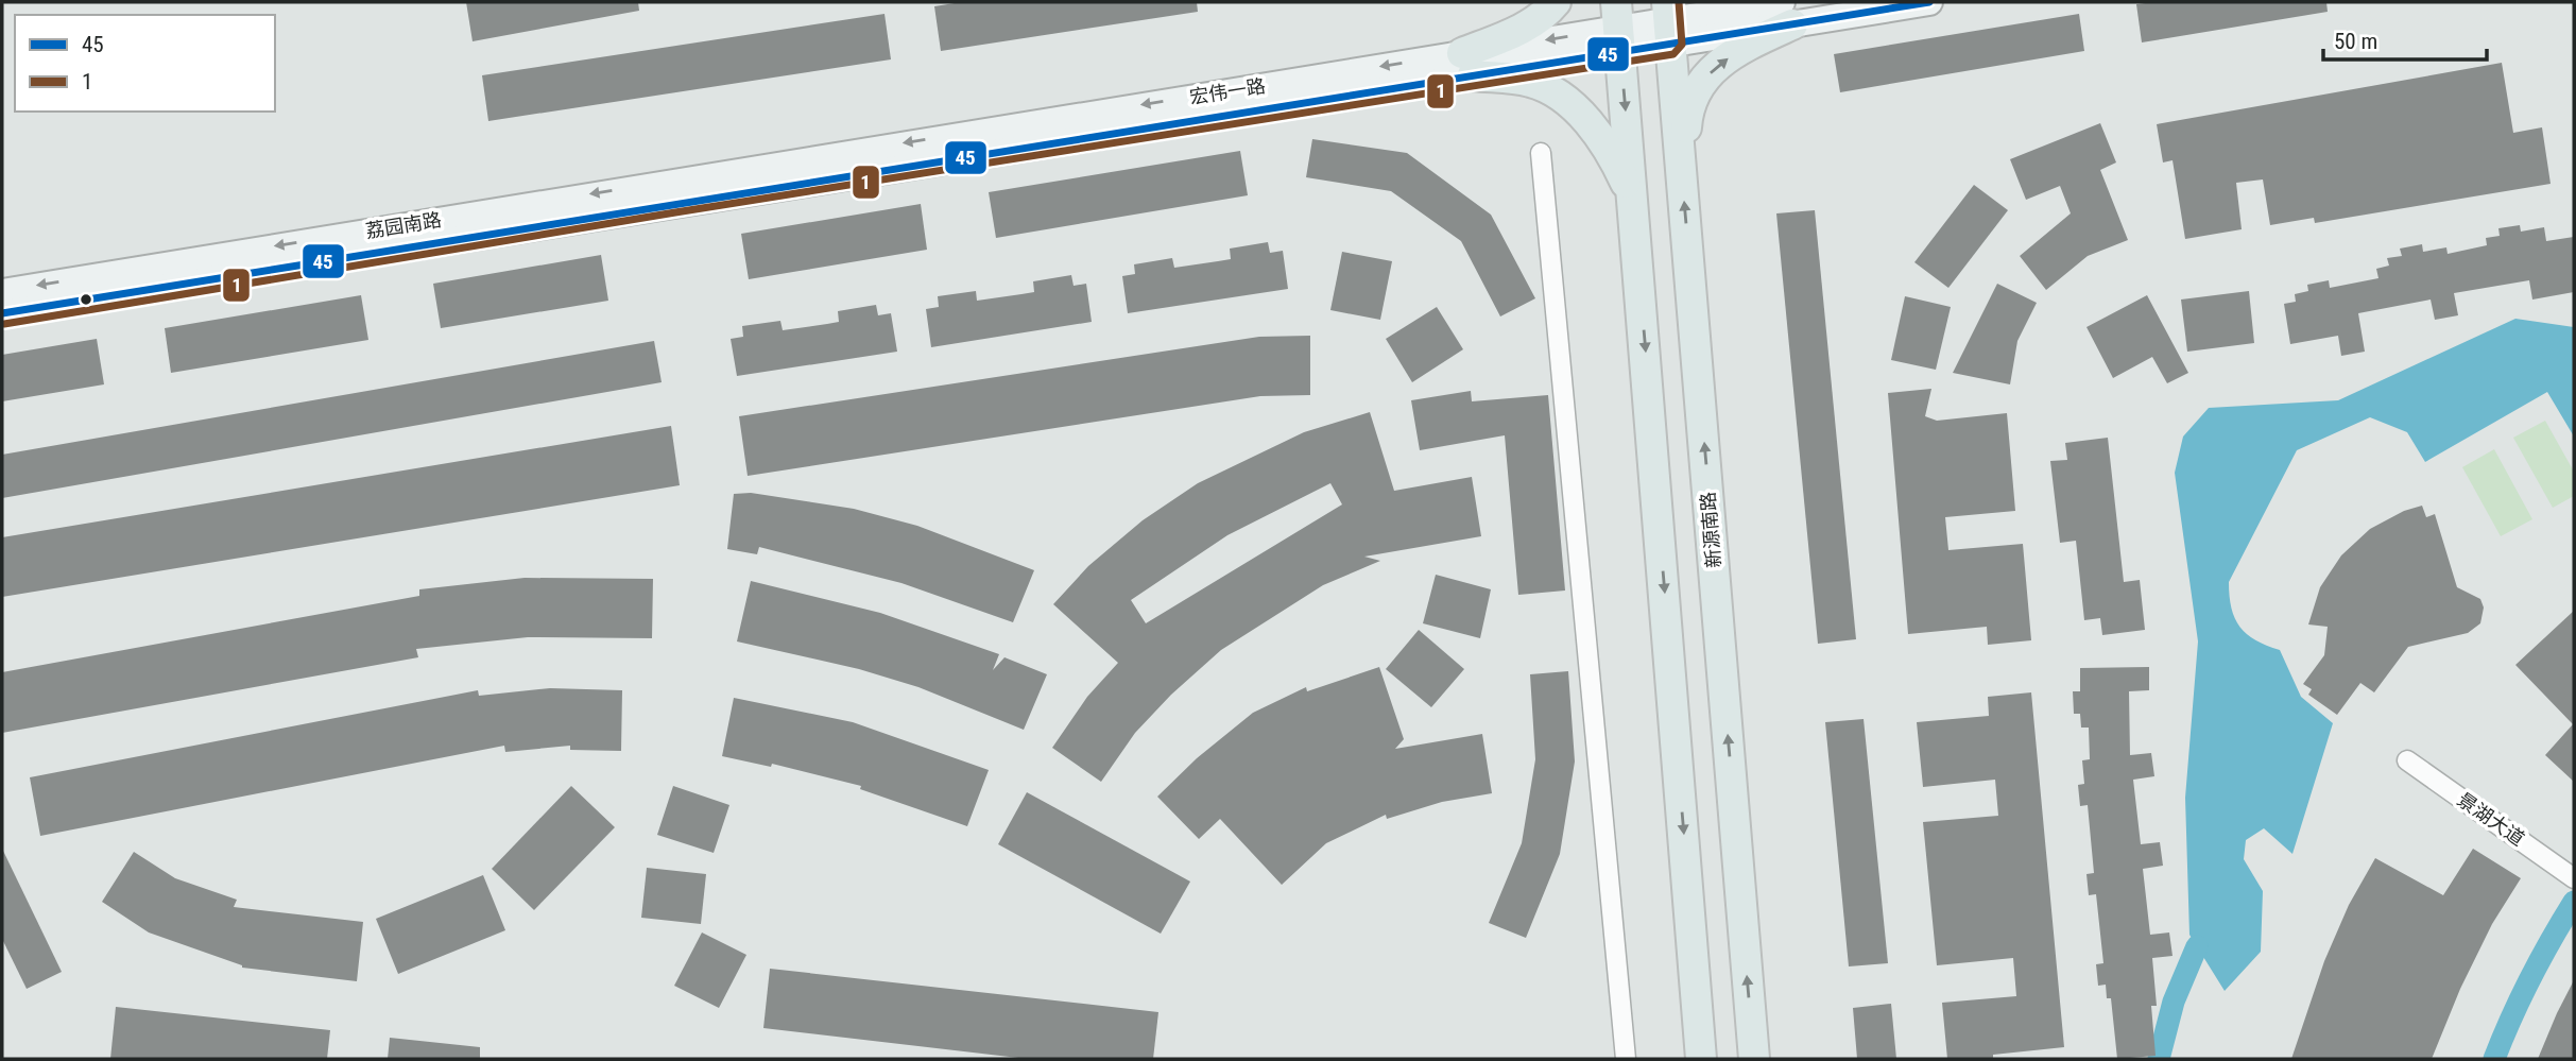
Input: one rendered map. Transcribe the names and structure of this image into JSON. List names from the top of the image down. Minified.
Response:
{"streets":{"main road":["宏伟一路","荔园南路","新源南路"],"street":["景湖大道"]},"crossings":[["宏伟一路","荔园南路"],["宏伟一路","新源南路"]],"lines":["transit line 45","transit line 1"],"legend":["45","1"],"scale_bar":"50 m"}
